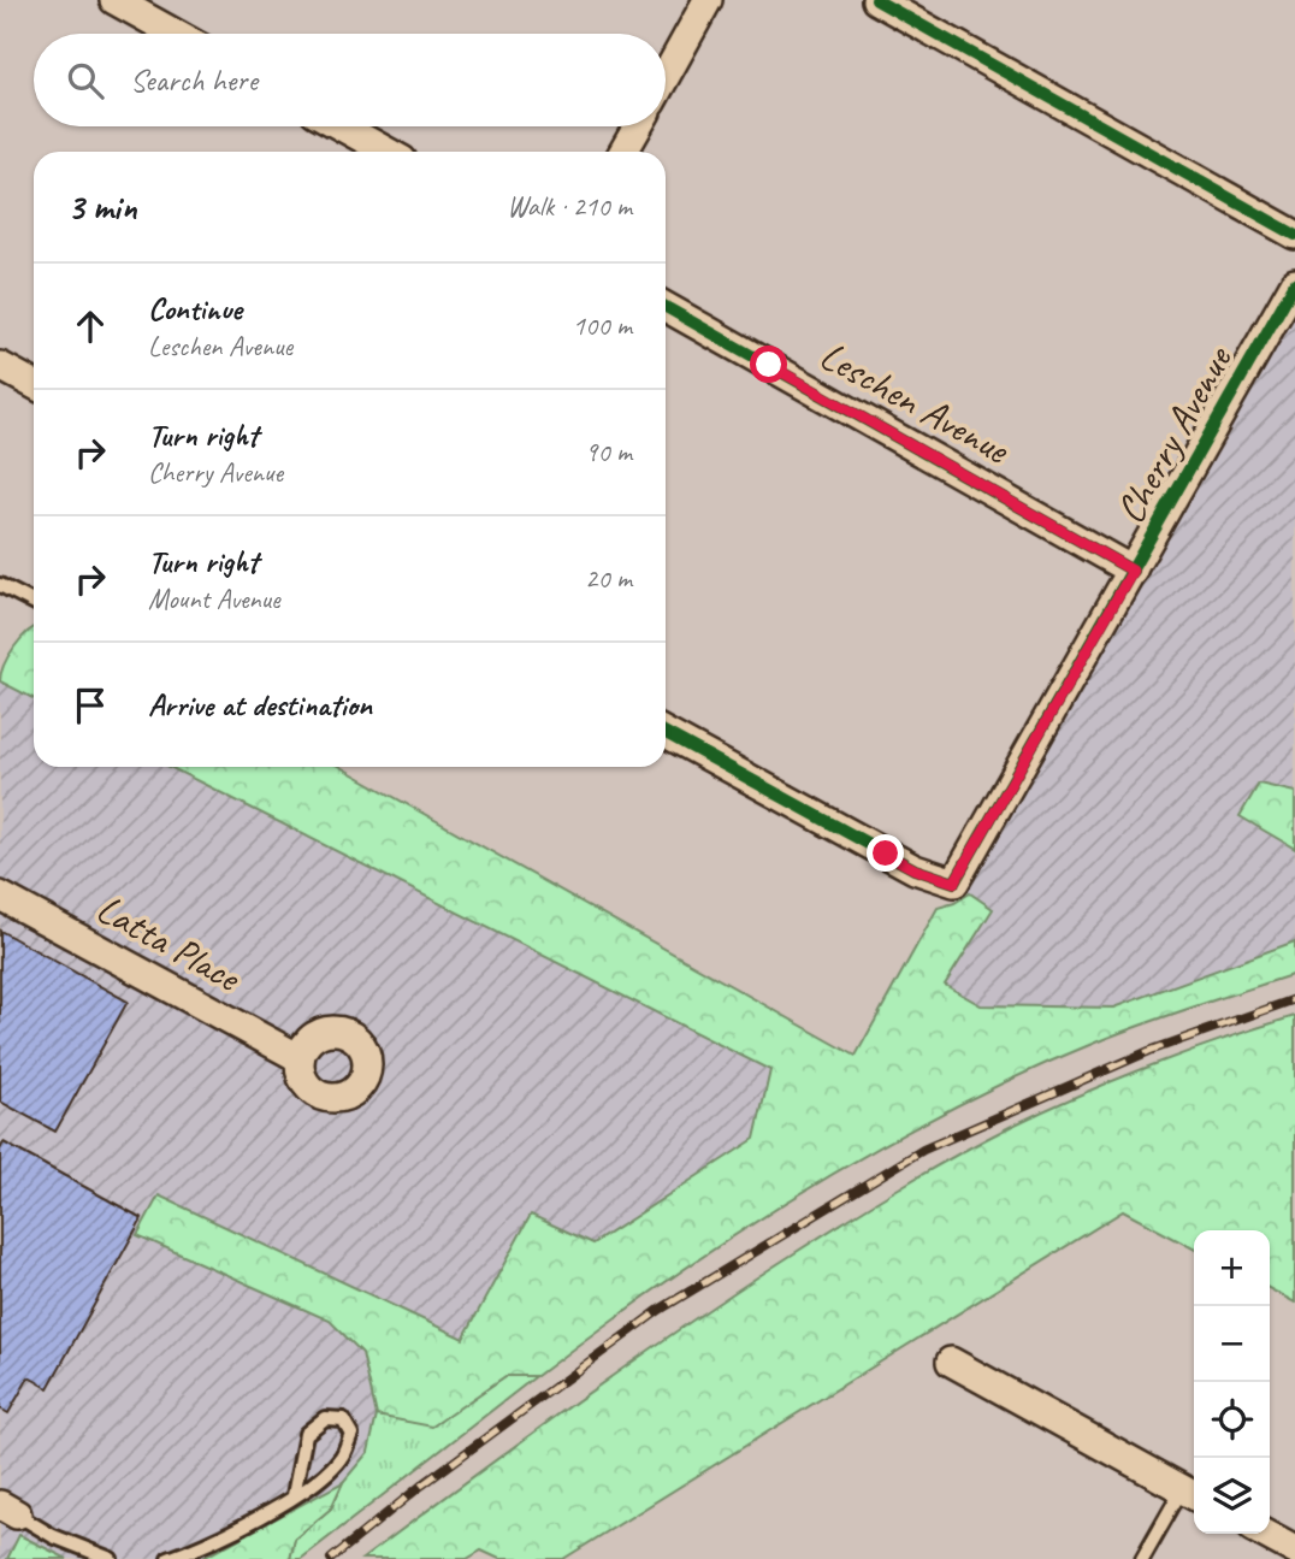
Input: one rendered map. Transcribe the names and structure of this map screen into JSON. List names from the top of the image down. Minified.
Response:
{"streets":{"street":["Leschen Avenue","Cherry Avenue","Latta Place"]},"crossings":[["Leschen Avenue","Cherry Avenue"]],"page":{"search":"Search here","heading":["3 min","Walk · 210 m"],"list":[["Continue","Leschen Avenue","100 m"],["Turn right","Cherry Avenue","90 m"],["Turn right","Mount Avenue","20 m"],"Arrive at destination"],"map_buttons":["+","−"]}}
